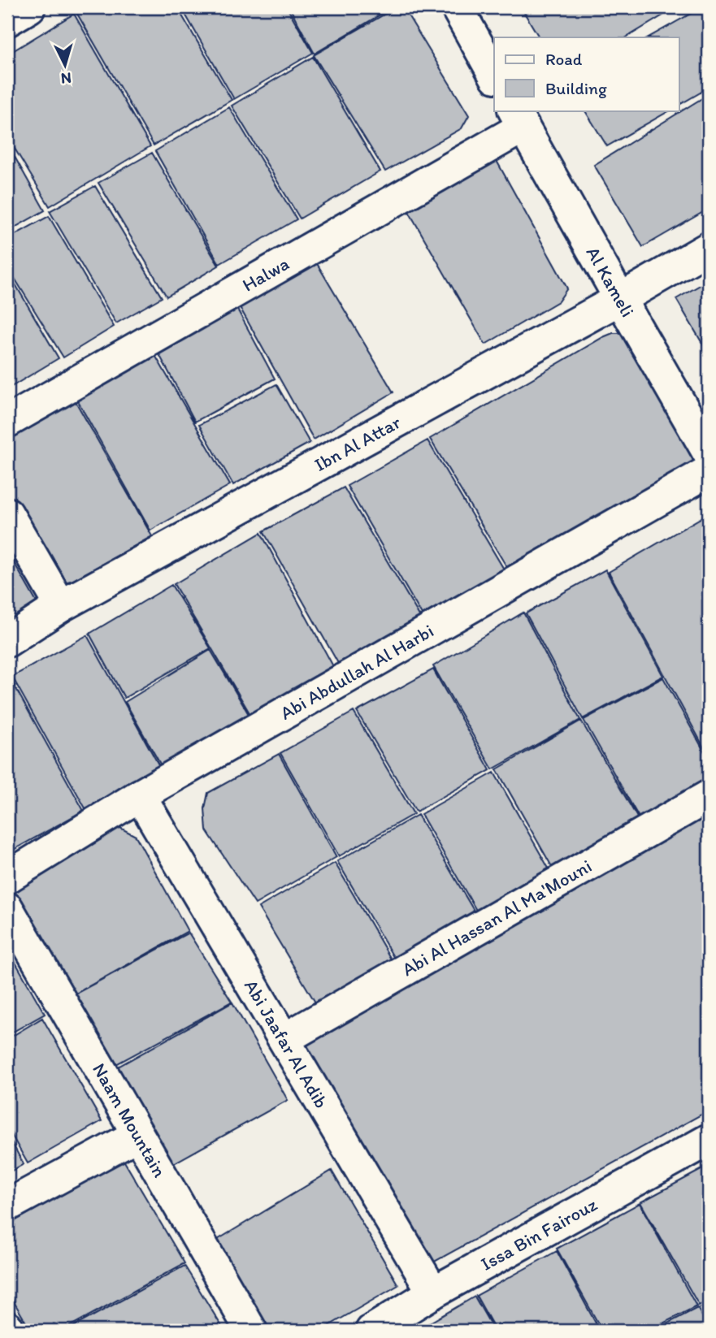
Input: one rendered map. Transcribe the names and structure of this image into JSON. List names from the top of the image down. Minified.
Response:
{"streets":{"street":["Halwa","Al Kameli","Ibn Al Attar","Abi Abdullah Al Harbi","Abi Al Hassan Al Ma'Mouni","Abi Jaafar Al Adib","Naam Mountain","Issa Bin Fairouz"]},"crossings":[["Halwa","Al Kameli"],["Al Kameli","Ibn Al Attar"],["Abi Abdullah Al Harbi","Abi Jaafar Al Adib"],["Abi Al Hassan Al Ma'Mouni","Abi Jaafar Al Adib"],["Abi Jaafar Al Adib","Issa Bin Fairouz"]],"legend":["Road","Building"],"north":"bottom"}
